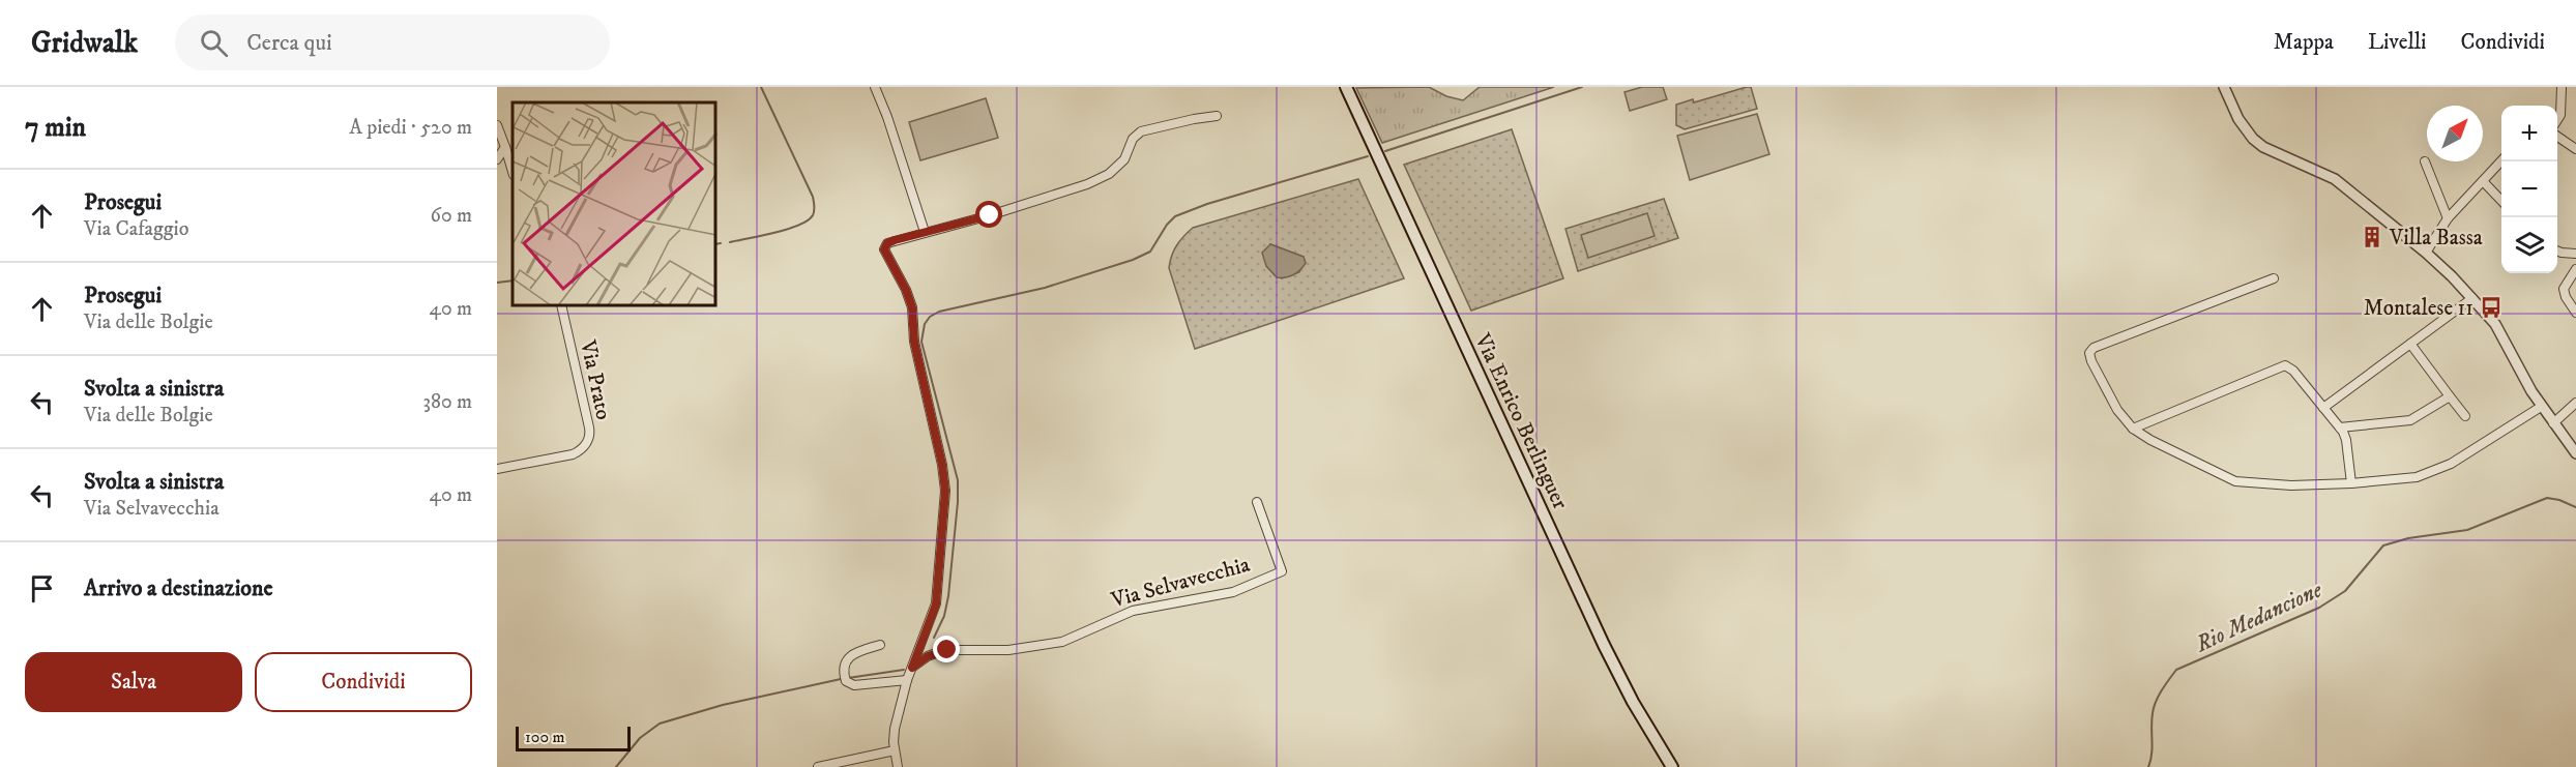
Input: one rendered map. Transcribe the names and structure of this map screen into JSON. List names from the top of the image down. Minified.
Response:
{"streets":{"main road":["Via Enrico Berlinguer"],"street":["Via Prato","Via Selvavecchia"]},"water":["Rio Medancione"],"places":{"building":["Villa Bassa"],"bus stop":["Montalese 11"]},"scale_bar":"100 m","north":"top right","page":{"header":"Gridwalk","search":"Cerca qui","nav":["Mappa","Livelli","Condividi"],"heading":["7 min","A piedi · 520 m"],"map_buttons":["+","−"],"list":[["Prosegui","Via Cafaggio","60 m"],["Prosegui","Via delle Bolgie","40 m"],["Svolta a sinistra","Via delle Bolgie","380 m"],["Svolta a sinistra","Via Selvavecchia","40 m"],"Arrivo a destinazione"],"buttons":["Salva","Condividi"],"scale":"100 m"}}
